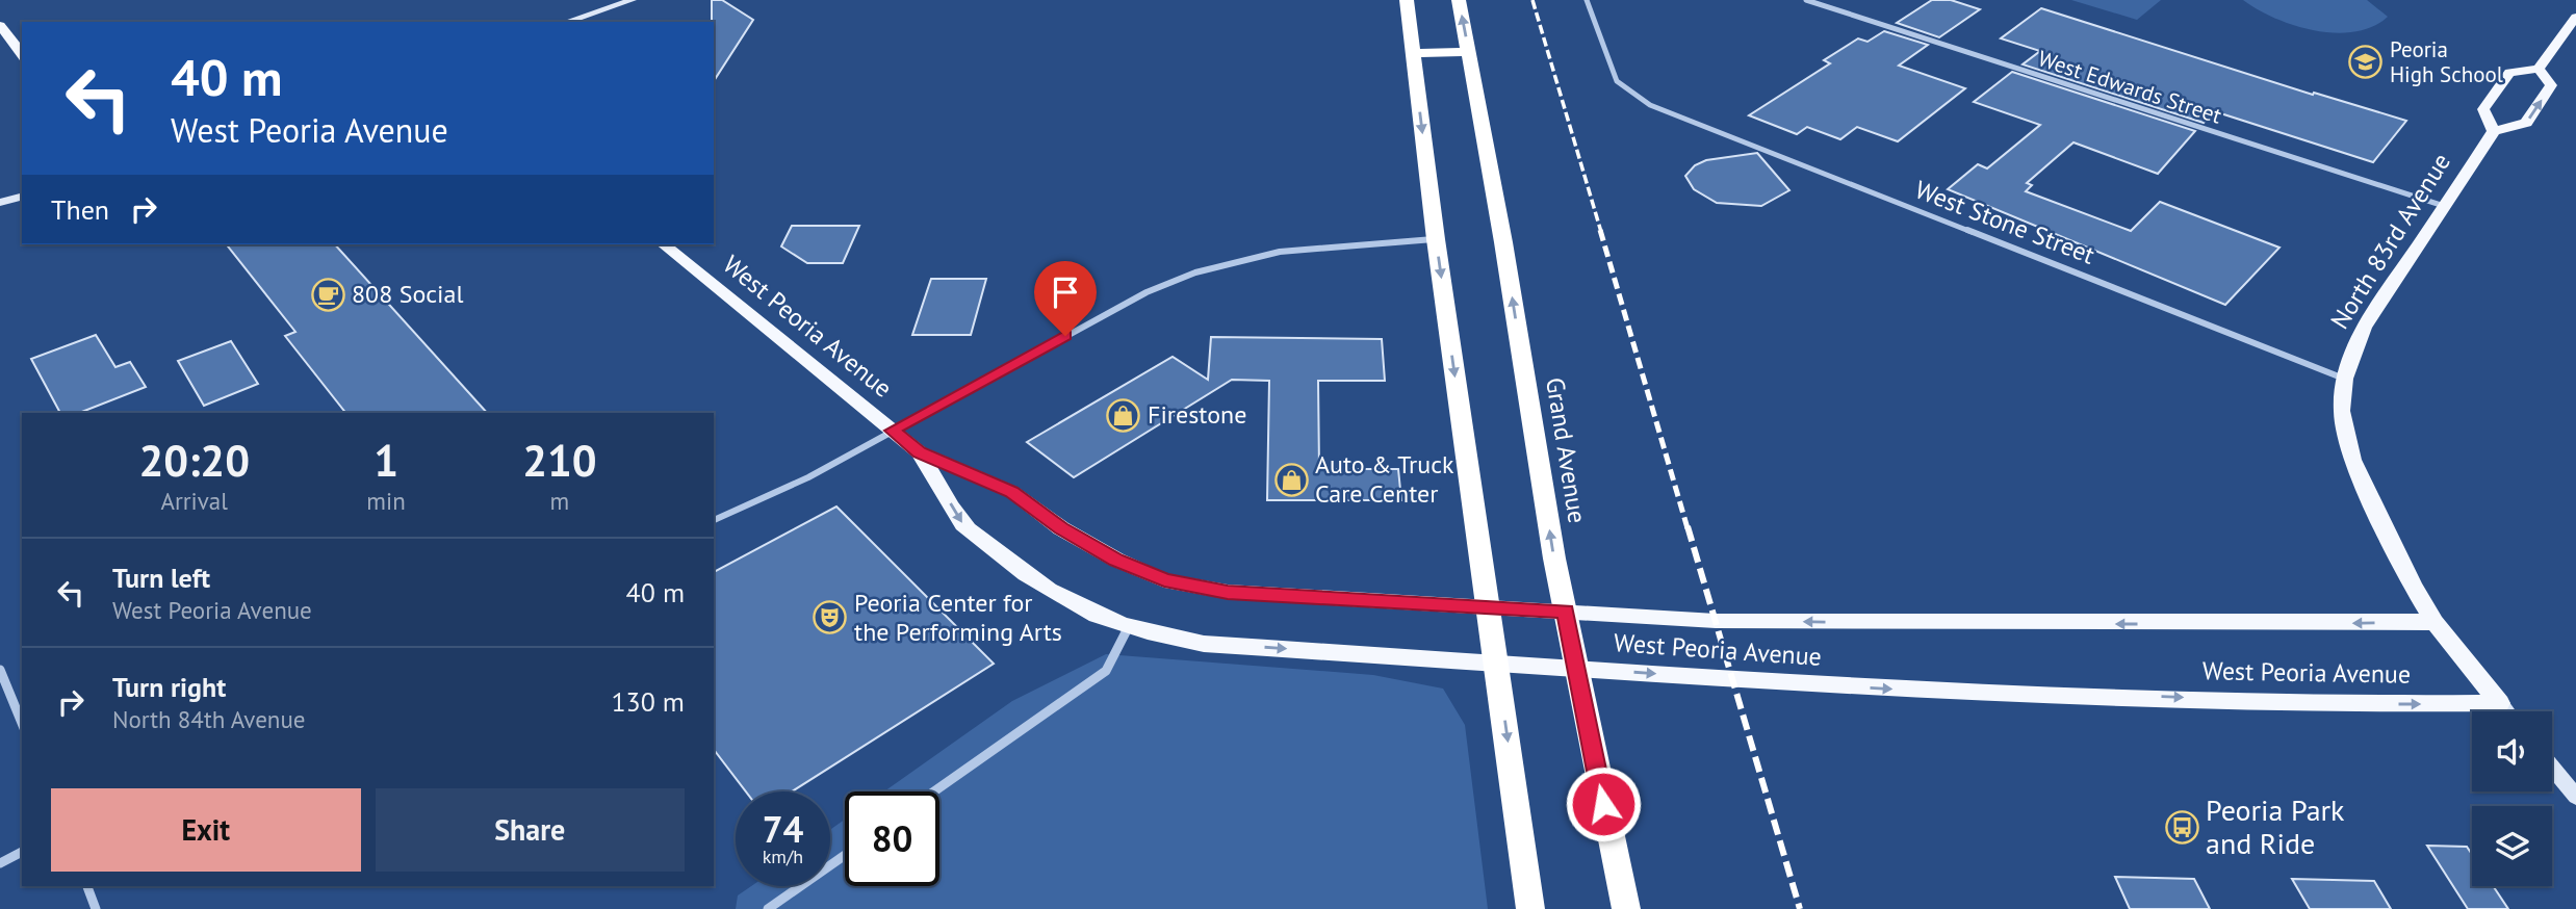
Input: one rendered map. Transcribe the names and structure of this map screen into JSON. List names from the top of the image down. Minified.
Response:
{"streets":{"highway":["Grand Avenue"],"main road":["North 83rd Avenue","West Peoria Avenue"],"street":["West Edwards Street","West Stone Street"]},"crossings":[["West Edwards Street","North 83rd Avenue"],["West Stone Street","North 83rd Avenue"],["North 83rd Avenue","West Peoria Avenue"],["West Peoria Avenue","Grand Avenue"]],"places":{"school or university":["Peoria High School"],"cafe":["808 Social"],"shop":["Firestone","Auto & Truck Care Center"],"theatre":["Peoria Center for the Performing Arts"],"bus stop":["Peoria Park and Ride"]},"page":{"turn":["40 m","West Peoria Avenue"],"then":"Then","eta":["20:20","Arrival","1","min","210","m"],"list":[{"name":"Turn left","note":"West Peoria Avenue","value":"40 m"},{"name":"Turn right","note":"North 84th Avenue","value":"130 m"}],"buttons":["Exit","Share"],"speed":"74 km/h","limit":"80"}}
